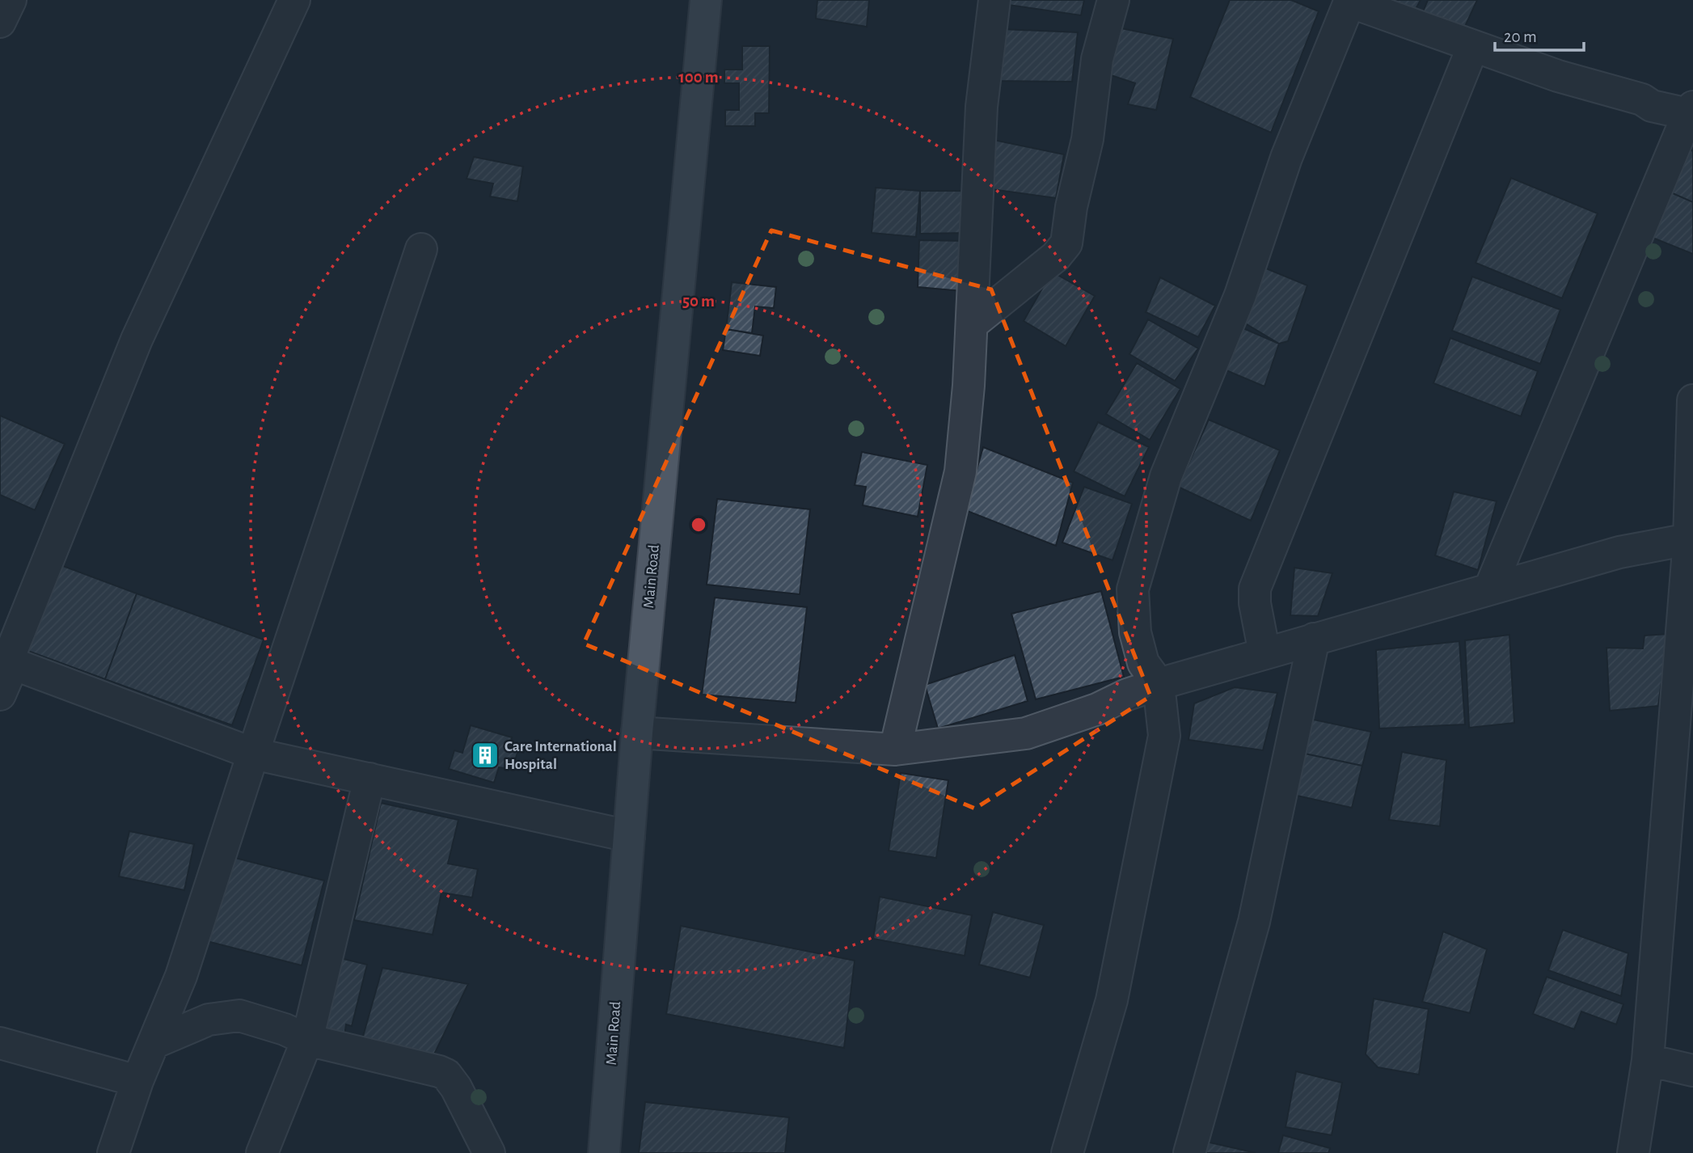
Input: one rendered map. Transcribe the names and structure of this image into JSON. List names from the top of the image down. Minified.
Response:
{"streets":{"main road":["Main Road"]},"places":{"building":["Care International Hospital"]},"scale_bar":"20 m","rings":["100 m","50 m"]}
